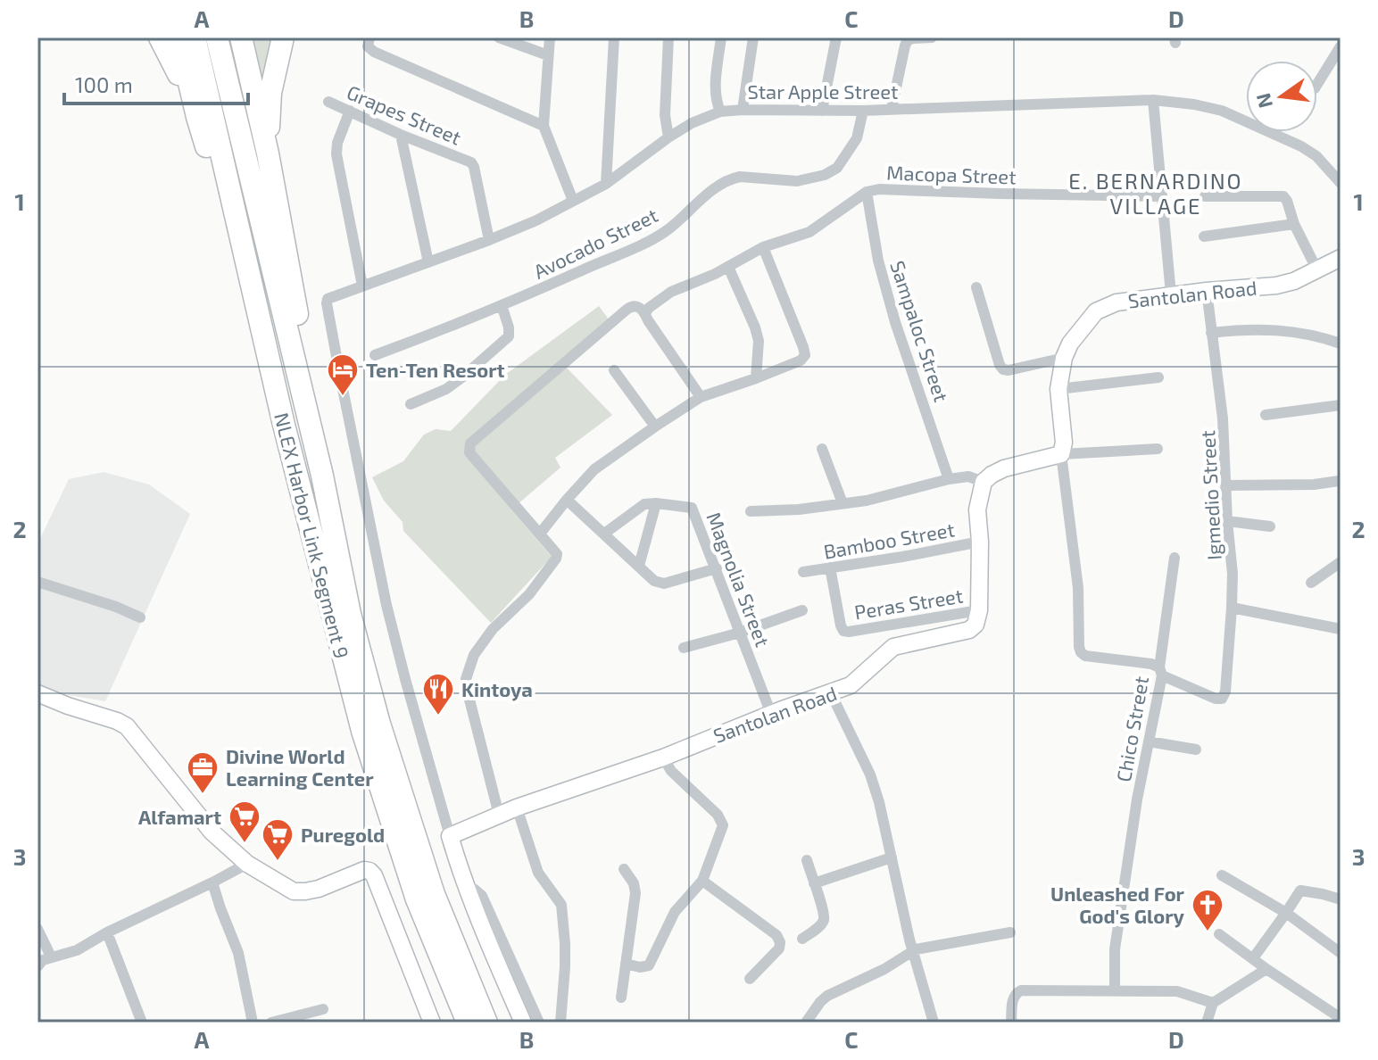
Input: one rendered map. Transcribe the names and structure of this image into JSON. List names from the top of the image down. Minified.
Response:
{"streets":{"highway":["NLEX Harbor Link Segment 9"],"street":["Star Apple Street","Grapes Street","Macopa Street","Avocado Street","Santolan Road","Sampaloc Street","Igmedio Street","Bamboo Street","Magnolia Street","Peras Street","Chico Street"]},"crossings":[["Star Apple Street","Grapes Street"],["Star Apple Street","Avocado Street"],["Star Apple Street","Santolan Road"],["Macopa Street","Sampaloc Street"],["Santolan Road","Igmedio Street"],["Santolan Road","Magnolia Street"],["Santolan Road","Peras Street"],["Santolan Road","Chico Street"],["Igmedio Street","Chico Street"],["Bamboo Street","Peras Street"]],"districts":["E. BERNARDINO VILLAGE"],"places":{"hotel":["Ten-Ten Resort"],"restaurant":["Kintoya"],"office":["Divine World Learning Center"],"supermarket":["Alfamart","Puregold"],"church":["Unleashed For God's Glory"]},"scale_bar":"100 m","north":"left","grid":{"columns":["A","B","C","D"],"rows":["1","2","3"]}}
